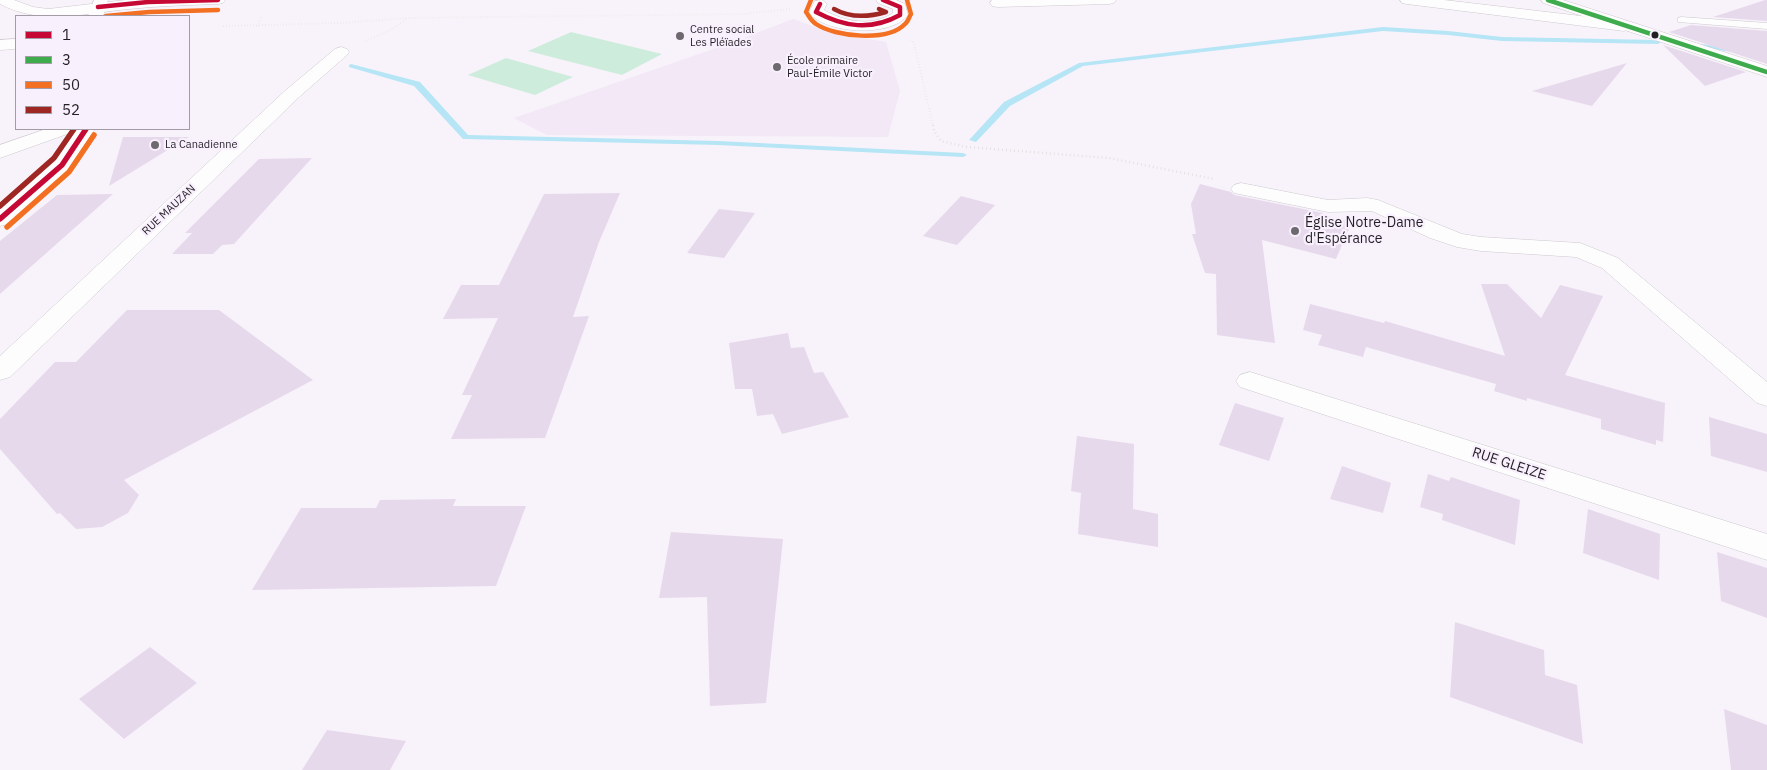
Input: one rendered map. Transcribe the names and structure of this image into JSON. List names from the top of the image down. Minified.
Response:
{"streets":{"street":["RUE MAUZAN","RUE GLEIZE"]},"places":["Centre social Les Pléïades","École primaire Paul-Émile Victor","La Canadienne","Église Notre-Dame d'Espérance"],"lines":["transit line 1","transit line 3","transit line 50","transit line 52"],"legend":["1","3","50","52"]}
